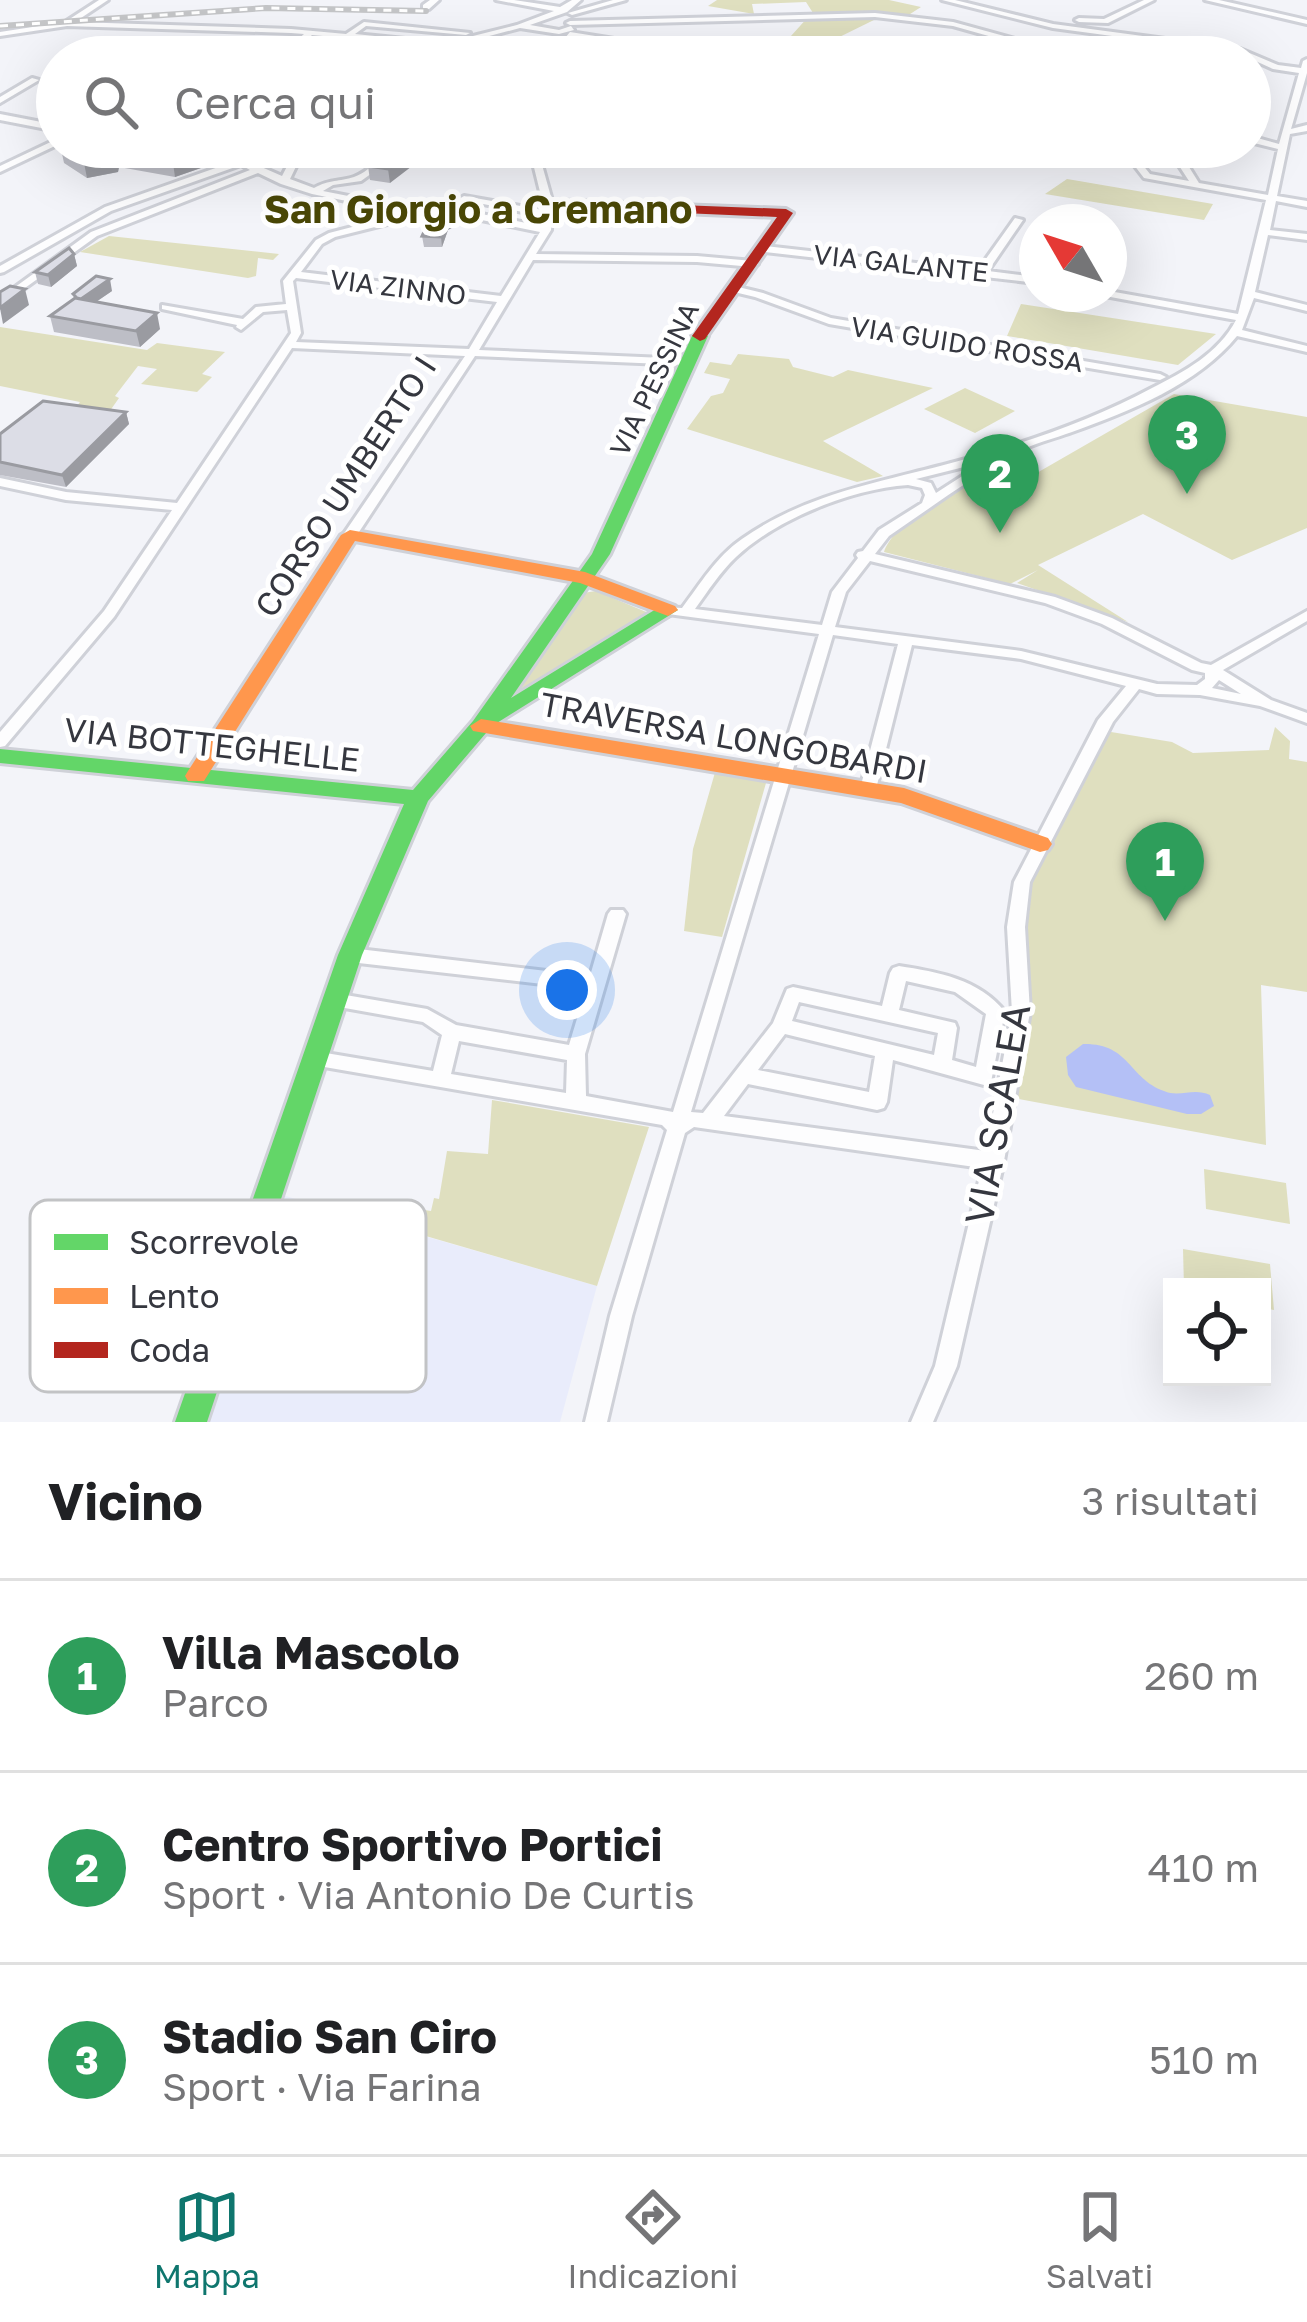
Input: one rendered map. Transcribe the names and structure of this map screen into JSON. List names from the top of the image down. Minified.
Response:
{"streets":{"main road":["VIA PESSINA","CORSO UMBERTO I","TRAVERSA LONGOBARDI","VIA BOTTEGHELLE"],"street":["VIA GALANTE","VIA ZINNO","VIA GUIDO ROSSA","VIA SCALEA"]},"crossings":[["VIA GALANTE","VIA PESSINA"],["VIA GALANTE","CORSO UMBERTO I"],["VIA ZINNO","CORSO UMBERTO I"],["VIA GUIDO ROSSA","VIA PESSINA"],["VIA PESSINA","TRAVERSA LONGOBARDI"],["CORSO UMBERTO I","VIA BOTTEGHELLE"],["TRAVERSA LONGOBARDI","VIA SCALEA"]],"districts":["San Giorgio a Cremano"],"legend":["Scorrevole","Lento","Coda"],"north":"top left","page":{"search":"Cerca qui","pins":["3","2","1"],"heading":["Vicino","3 risultati"],"list":[{"mark":"1","name":"Villa Mascolo","note":"Parco","value":"260 m"},{"mark":"2","name":"Centro Sportivo Portici","note":"Sport · Via Antonio De Curtis","value":"410 m"},{"mark":"3","name":"Stadio San Ciro","note":"Sport · Via Farina","value":"510 m"}],"nav":["Mappa","Indicazioni","Salvati"]}}
